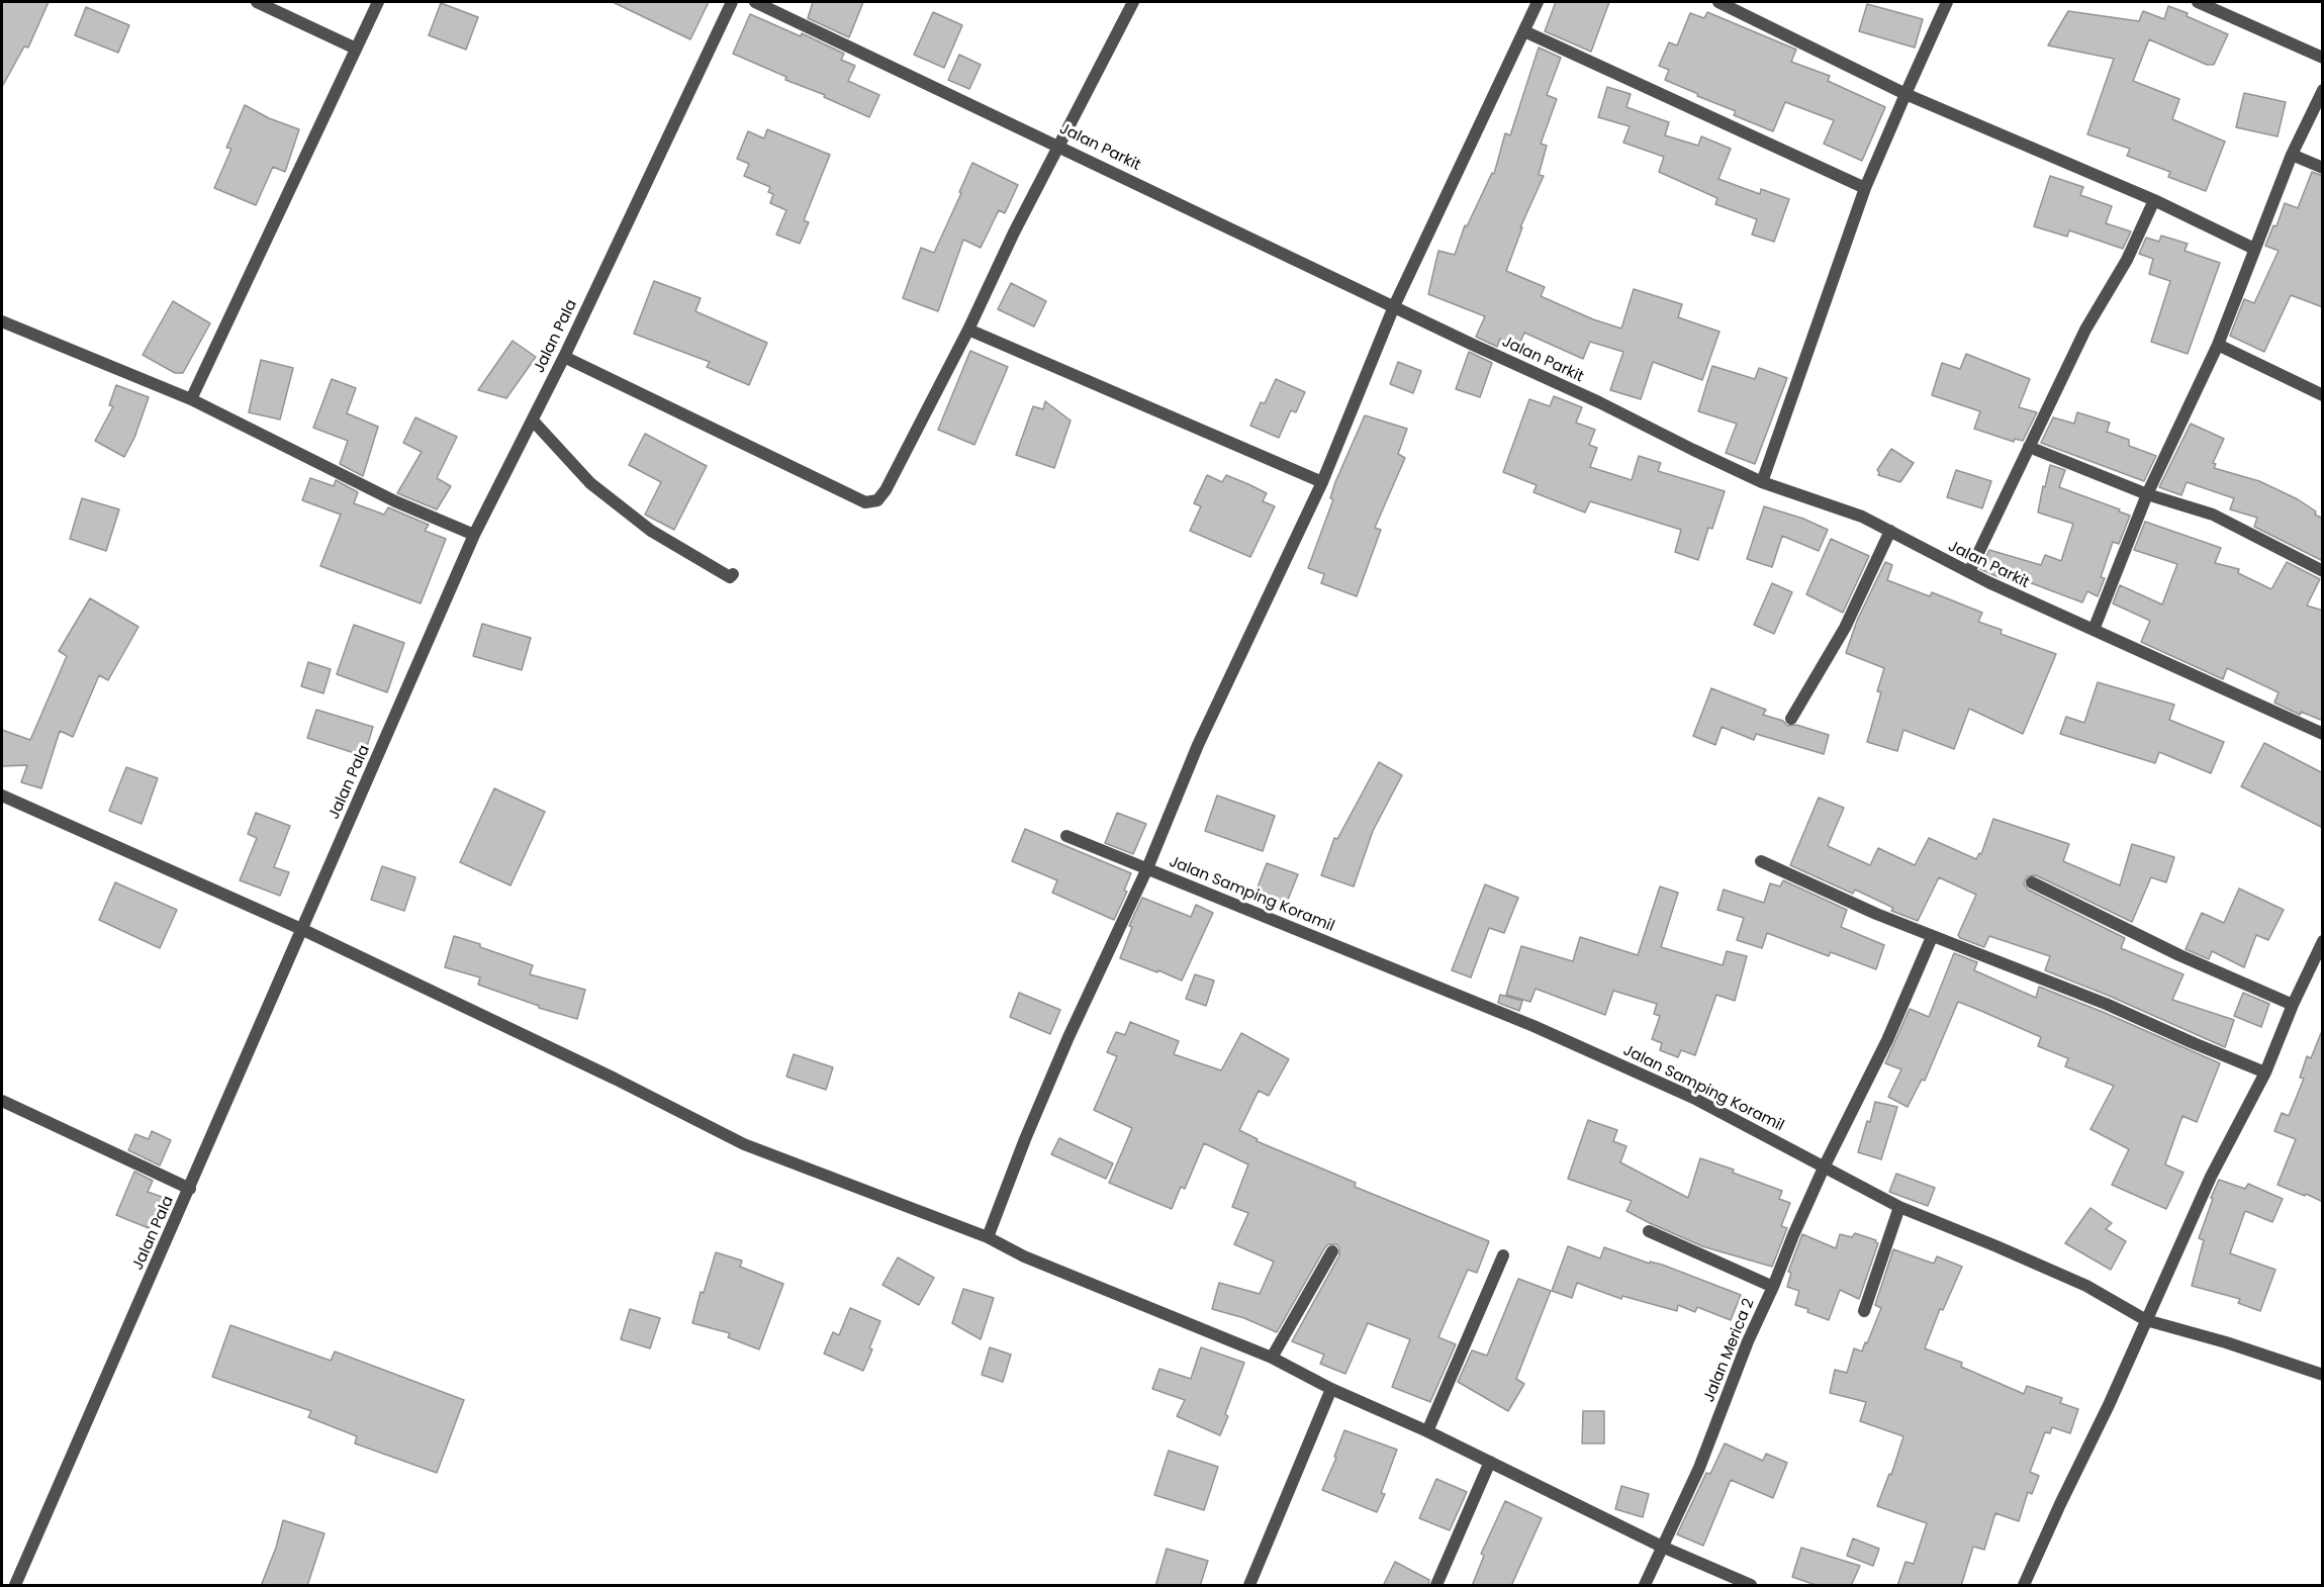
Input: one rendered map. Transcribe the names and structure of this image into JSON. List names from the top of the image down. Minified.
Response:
{"streets":{"street":["Jalan Parkit","Jalan Pala","Jalan Samping Koramil","Jalan Merica 2"]},"crossings":[["Jalan Samping Koramil","Jalan Merica 2"]]}
